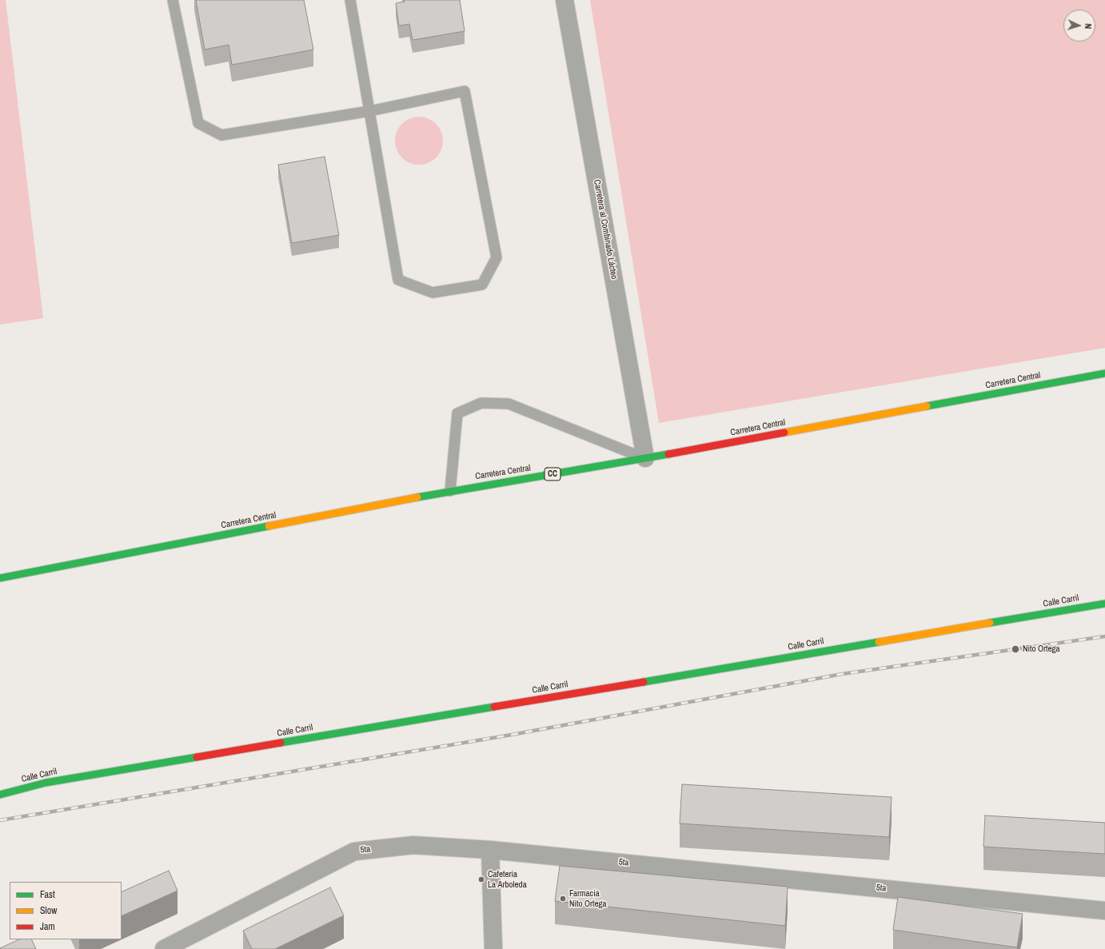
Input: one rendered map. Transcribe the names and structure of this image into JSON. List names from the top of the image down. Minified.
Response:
{"streets":{"main road":["Carretera Central","CC","Calle Carril"],"street":["Carretera al Combinado Lácteo","5ta"]},"crossings":[["Carretera al Combinado Lácteo","Carretera Central"]],"places":["Nito Ortega","Cafeteria La Arboleda","Farmacia Nito Ortega"],"legend":["Fast","Slow","Jam"],"north":"right"}
